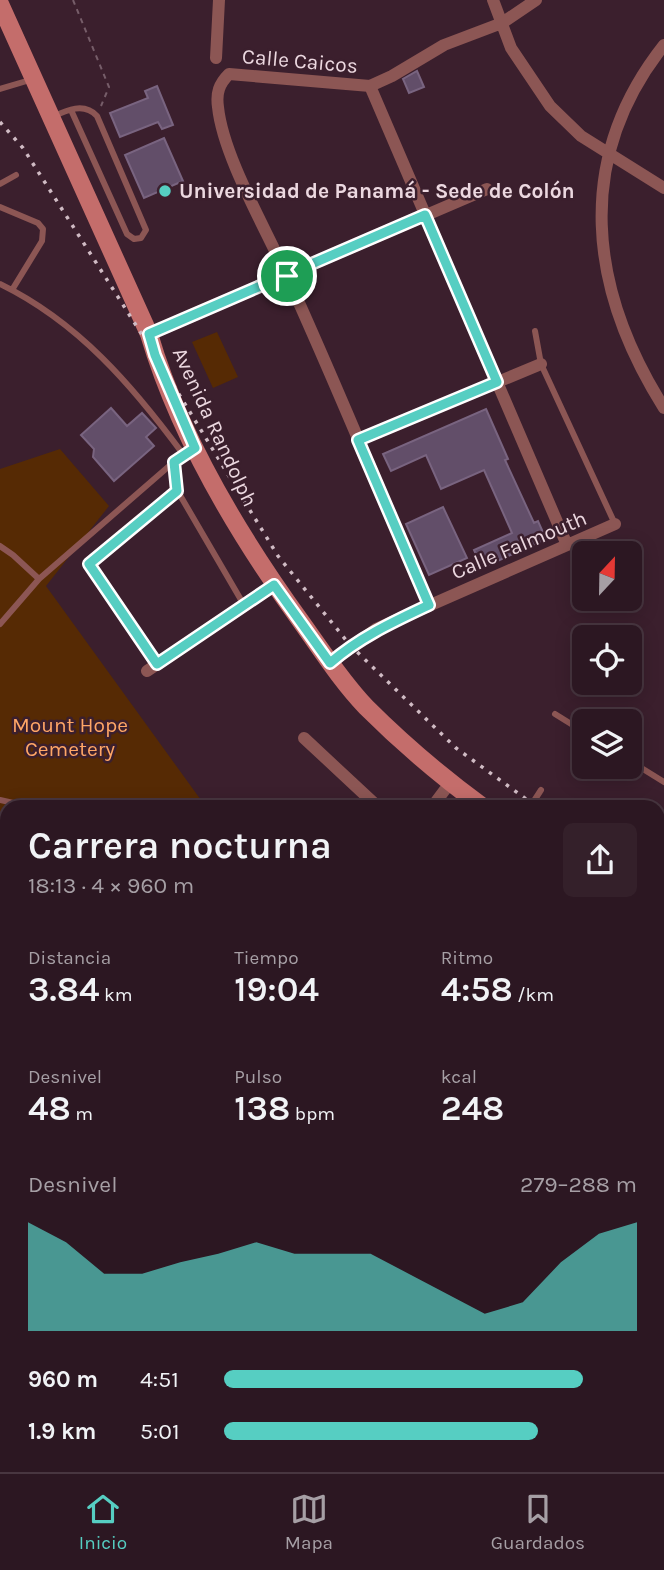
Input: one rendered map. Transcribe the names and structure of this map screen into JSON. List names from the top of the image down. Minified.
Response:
{"streets":{"main road":["Avenida Randolph"],"street":["Calle Caicos","Calle Falmouth"]},"crossings":[["Avenida Randolph","Calle Falmouth"]],"parks":["Mount Hope Cemetery"],"places":["Universidad de Panamá - Sede de Colón"],"north":"top","page":{"heading":["Carrera nocturna","18:13 · 4 × 960 m"],"stats":[["Distancia","3.84 km"],["Tiempo","19:04"],["Ritmo","4:58 /km"],["Desnivel","48 m"],["Pulso","138 bpm"],["kcal","248"]],"chart":["Desnivel","279–288 m"],"list":[{"name":"960 m","note":"4:51"},{"name":"1.9 km","note":"5:01"}],"tabs":["Inicio","Mapa","Guardados"]}}
